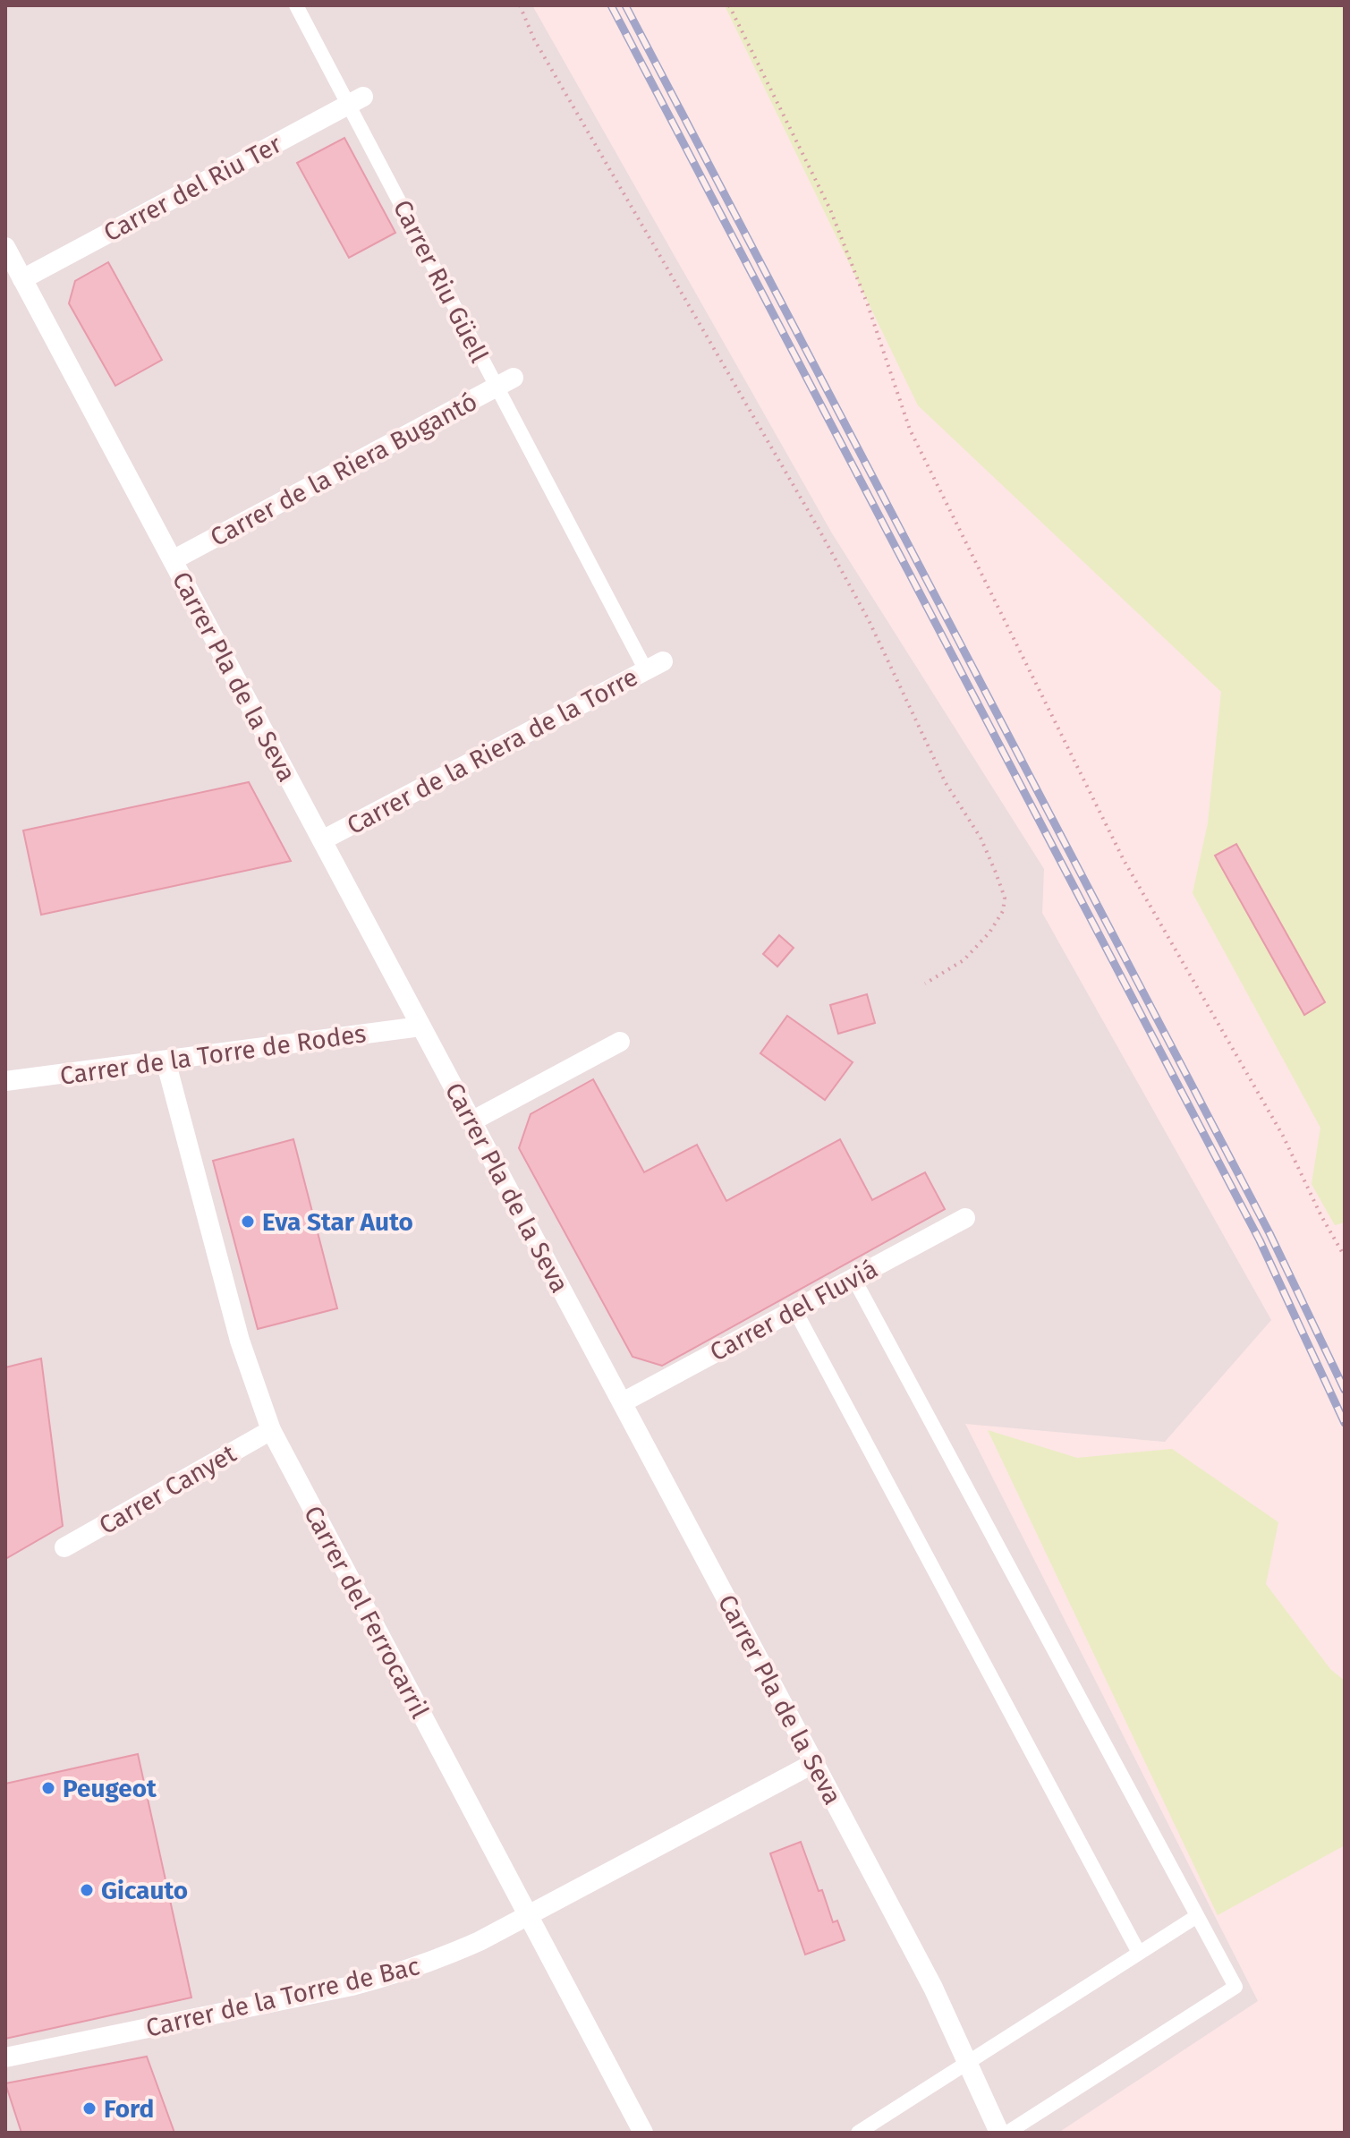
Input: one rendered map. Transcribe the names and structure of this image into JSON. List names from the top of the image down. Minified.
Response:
{"streets":{"street":["Carrer del Riu Ter","Carrer Riu Güell","Carrer de la Riera Bugantó","Carrer Pla de la Seva","Carrer de la Riera de la Torre","Carrer de la Torre de Rodes","Carrer del Fluviá","Carrer Canyet","Carrer del Ferrocarril","Carrer de la Torre de Bac"]},"crossings":[["Carrer del Riu Ter","Carrer Riu Güell"],["Carrer del Riu Ter","Carrer Pla de la Seva"],["Carrer Riu Güell","Carrer de la Riera Bugantó"],["Carrer Riu Güell","Carrer de la Riera de la Torre"],["Carrer de la Riera Bugantó","Carrer Pla de la Seva"],["Carrer Pla de la Seva","Carrer de la Riera de la Torre"],["Carrer Pla de la Seva","Carrer de la Torre de Rodes"],["Carrer Pla de la Seva","Carrer del Fluviá"],["Carrer Pla de la Seva","Carrer de la Torre de Bac"],["Carrer de la Torre de Rodes","Carrer del Ferrocarril"],["Carrer Canyet","Carrer del Ferrocarril"],["Carrer del Ferrocarril","Carrer de la Torre de Bac"]],"places":["Eva Star Auto","Peugeot","Gicauto","Ford"]}
